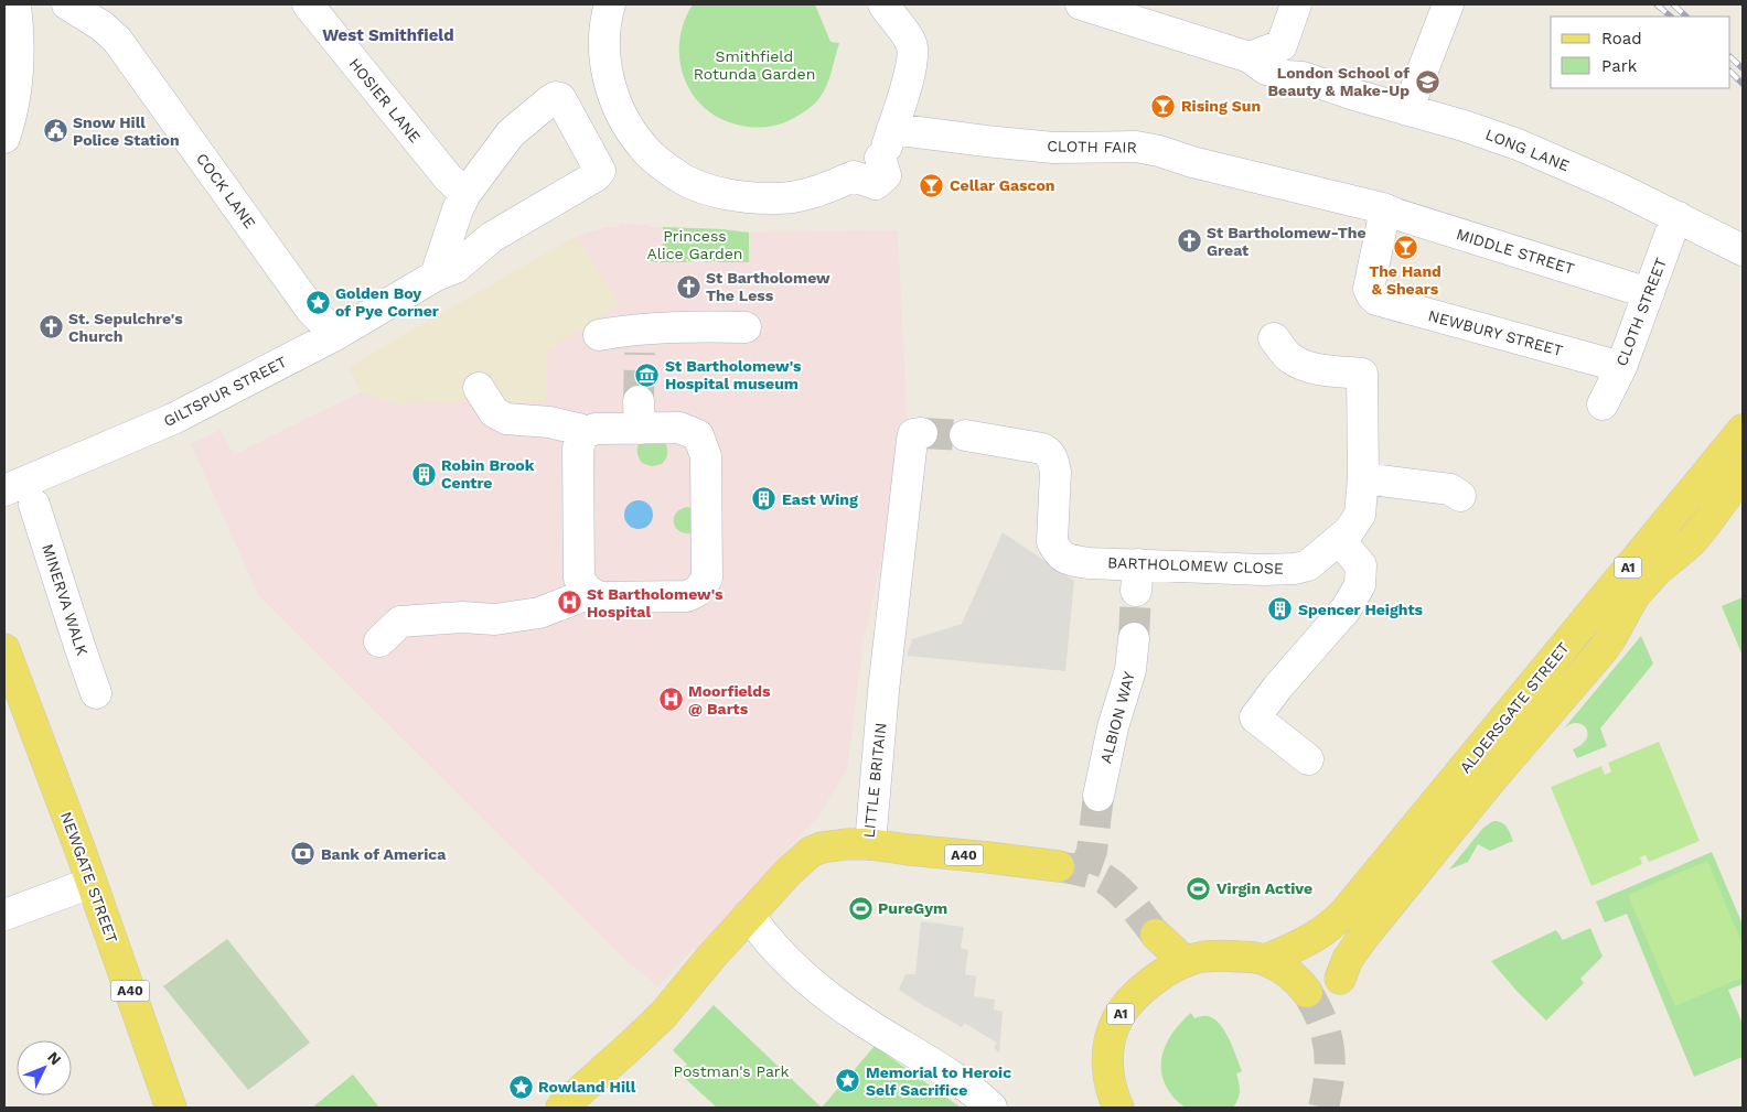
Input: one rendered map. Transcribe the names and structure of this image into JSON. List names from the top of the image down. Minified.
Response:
{"streets":{"main road":["A1","ALDERSGATE STREET","LITTLE BRITAIN","A40","NEWGATE STREET"],"street":["HOSIER LANE","CLOTH FAIR","LONG LANE","COCK LANE","MIDDLE STREET","CLOTH STREET","NEWBURY STREET","GILTSPUR STREET","BARTHOLOMEW CLOSE","MINERVA WALK","ALBION WAY"]},"crossings":[["CLOTH FAIR","MIDDLE STREET"],["CLOTH FAIR","NEWBURY STREET"],["LONG LANE","CLOTH STREET"],["COCK LANE","GILTSPUR STREET"],["MIDDLE STREET","CLOTH STREET"],["MIDDLE STREET","NEWBURY STREET"],["CLOTH STREET","NEWBURY STREET"],["A1","ALDERSGATE STREET"],["LITTLE BRITAIN","A40"]],"districts":["West Smithfield"],"parks":["Smithfield Rotunda Garden","Princess Alice Garden","Postman's Park"],"places":{"school or university":["London School of Beauty & Make-Up"],"bar":["Rising Sun","Cellar Gascon","The Hand & Shears"],"public building":["Snow Hill Police Station"],"church":["St Bartholomew-The Great","St Bartholomew The Less","St. Sepulchre's Church"],"place":["Golden Boy of Pye Corner","Memorial to Heroic Self Sacrifice","Rowland Hill"],"museum":["St Bartholomew's Hospital museum"],"building":["Robin Brook Centre","East Wing","Spencer Heights"],"hospital":["St Bartholomew's Hospital","Moorfields @ Barts"],"bank":["Bank of America"],"sports":["Virgin Active","PureGym"]},"legend":["Road","Park"],"north":"top right"}
